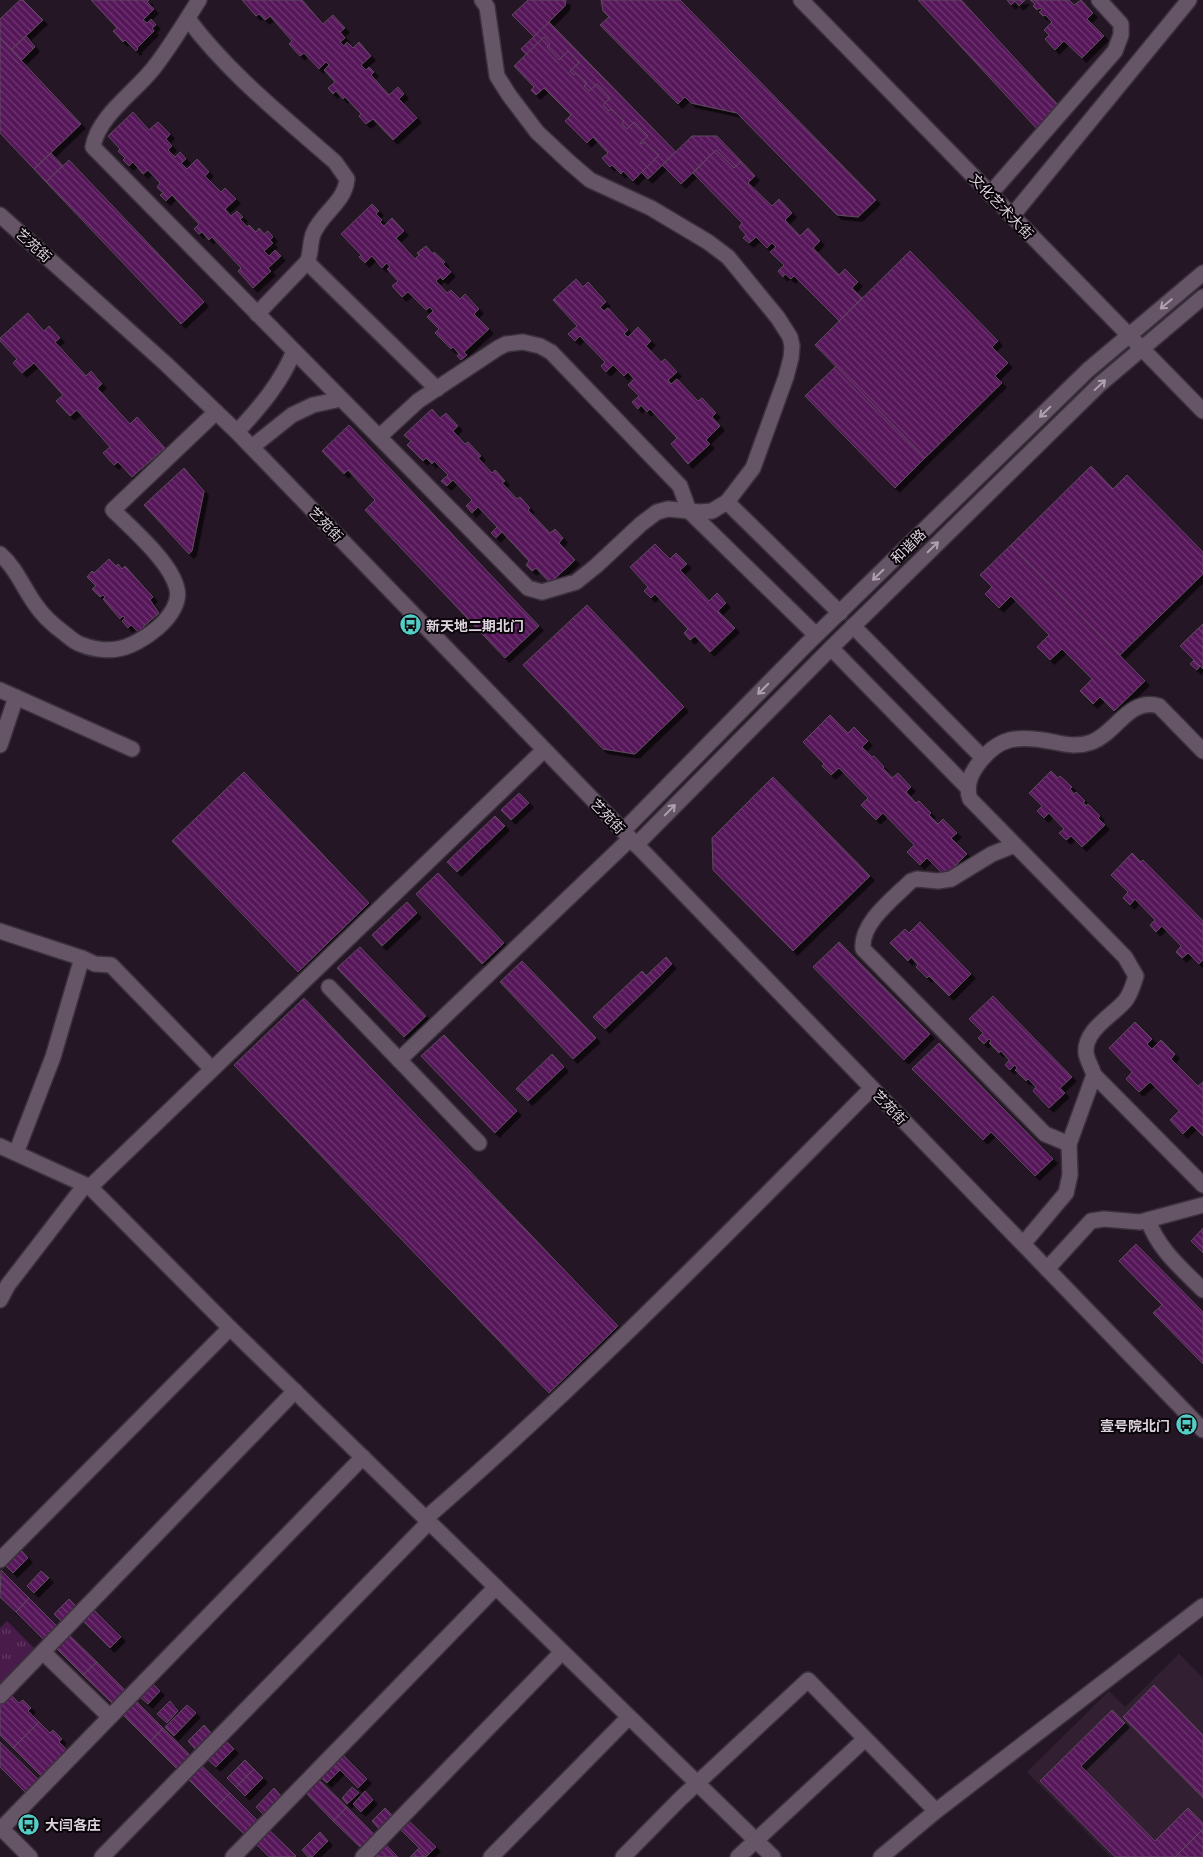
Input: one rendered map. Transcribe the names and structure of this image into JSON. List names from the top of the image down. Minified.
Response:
{"streets":{"street":["文化艺术大街","艺苑街","和谐路"]},"crossings":[["文化艺术大街","和谐路"],["艺苑街","和谐路"]],"places":{"bus stop":["新天地二期北门","壹号院北门","大闫各庄"]}}
